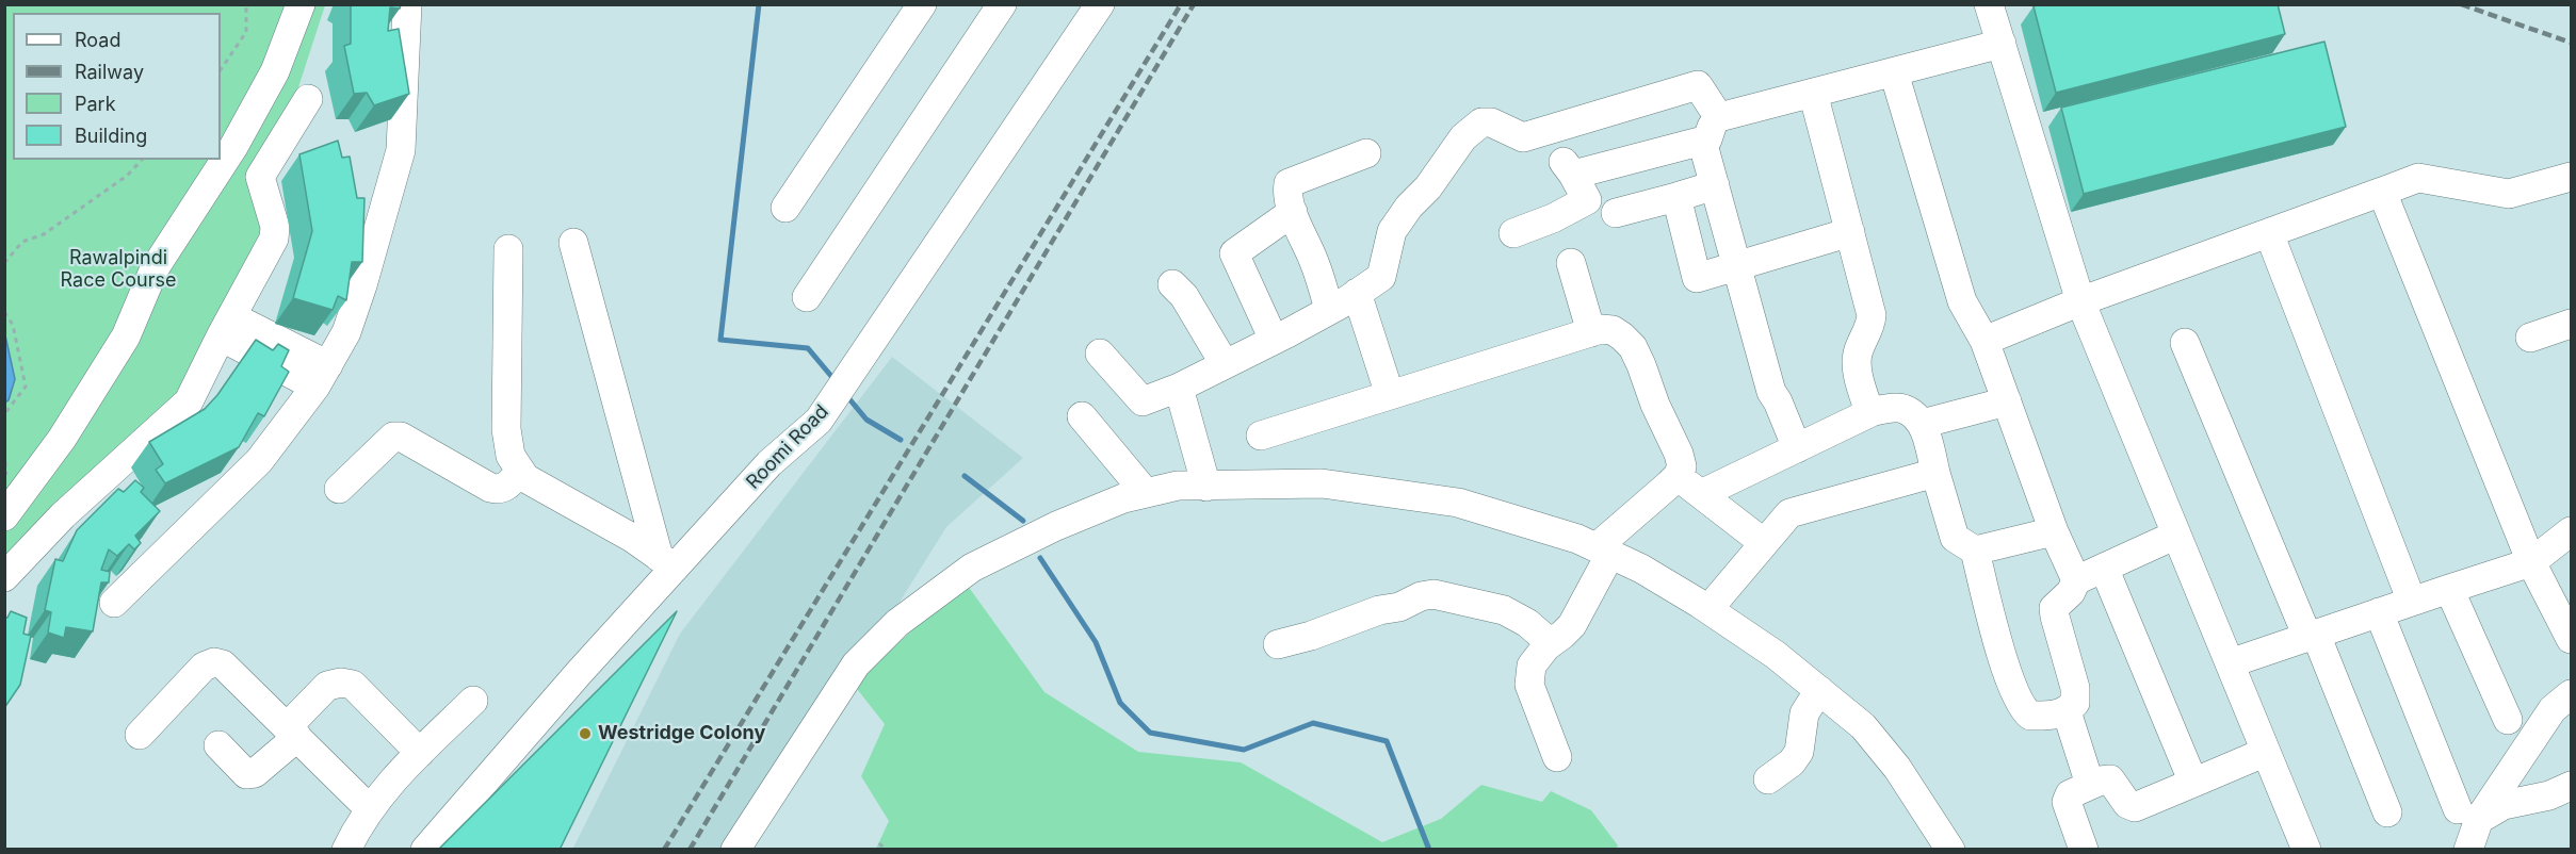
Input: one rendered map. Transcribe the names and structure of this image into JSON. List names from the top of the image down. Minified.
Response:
{"streets":{"street":["Roomi Road"]},"parks":["Rawalpindi Race Course"],"places":["Westridge Colony"],"legend":["Road","Railway","Park","Building"]}
